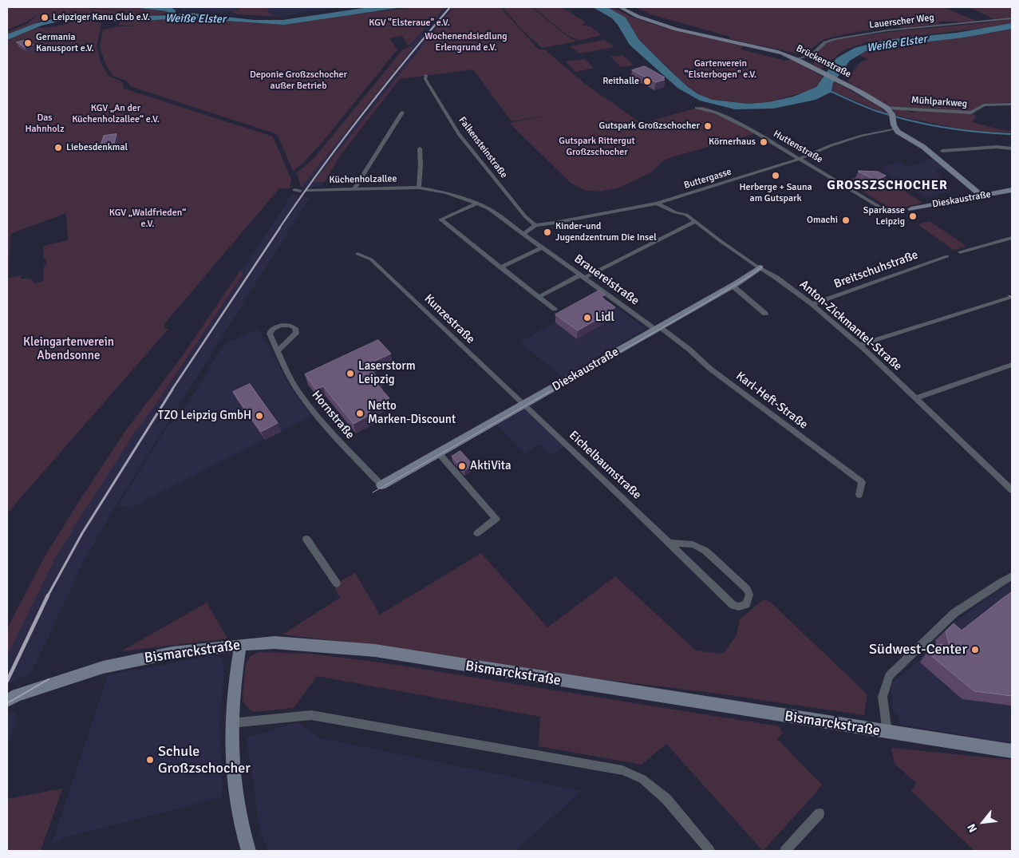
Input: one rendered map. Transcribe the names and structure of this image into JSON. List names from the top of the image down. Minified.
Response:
{"streets":{"main road":["Brückenstraße","Dieskaustraße","Bismarckstraße"],"street":["Lauerscher Weg","Mühlparkweg","Huttenstraße","Falkensteinstraße","Buttergasse","Küchenholzallee","Breitschuhstraße","Brauereistraße","Kunzestraße","Anton-Zickmantel-Straße","Karl-Heft-Straße","Hornstraße","Eichelbaumstraße"]},"crossings":[["Lauerscher Weg","Brückenstraße"],["Brückenstraße","Mühlparkweg"],["Huttenstraße","Buttergasse"],["Falkensteinstraße","Buttergasse"],["Buttergasse","Küchenholzallee"],["Buttergasse","Brauereistraße"],["Buttergasse","Anton-Zickmantel-Straße"],["Küchenholzallee","Brauereistraße"],["Dieskaustraße","Brauereistraße"],["Dieskaustraße","Kunzestraße"],["Dieskaustraße","Anton-Zickmantel-Straße"],["Dieskaustraße","Karl-Heft-Straße"],["Dieskaustraße","Hornstraße"],["Dieskaustraße","Eichelbaumstraße"],["Breitschuhstraße","Anton-Zickmantel-Straße"],["Brauereistraße","Karl-Heft-Straße"],["Kunzestraße","Eichelbaumstraße"]],"districts":["GROSSZSCHOCHER"],"water":["Weiße Elster"],"parks":["KGV \"Elsteraue\" e.V.","Wochenendsiedlung Erlengrund e.V.","Gartenverein \"Elsterbogen\" e.V.","Deponie Großzschocher außer Betrieb","KGV „An der Küchenholzallee“ e.V.","Das Hahnholz","Gutspark Rittergut Großzschocher","KGV „Waldfrieden“ e.V.","Kleingartenverein Abendsonne"],"places":["Leipziger Kanu Club e.V.","Germania Kanusport e.V.","Reithalle","Gutspark Großzschocher","Körnerhaus","Liebesdenkmal","Herberge + Sauna am Gutspark","Sparkasse Leipzig","Omachi","Kinder-und Jugendzentrum Die Insel","Lidl","Laserstorm Leipzig","Netto Marken-Discount","TZO Leipzig GmbH","AktiVita","Südwest-Center","Schule Großzschocher"],"north":"bottom left"}
